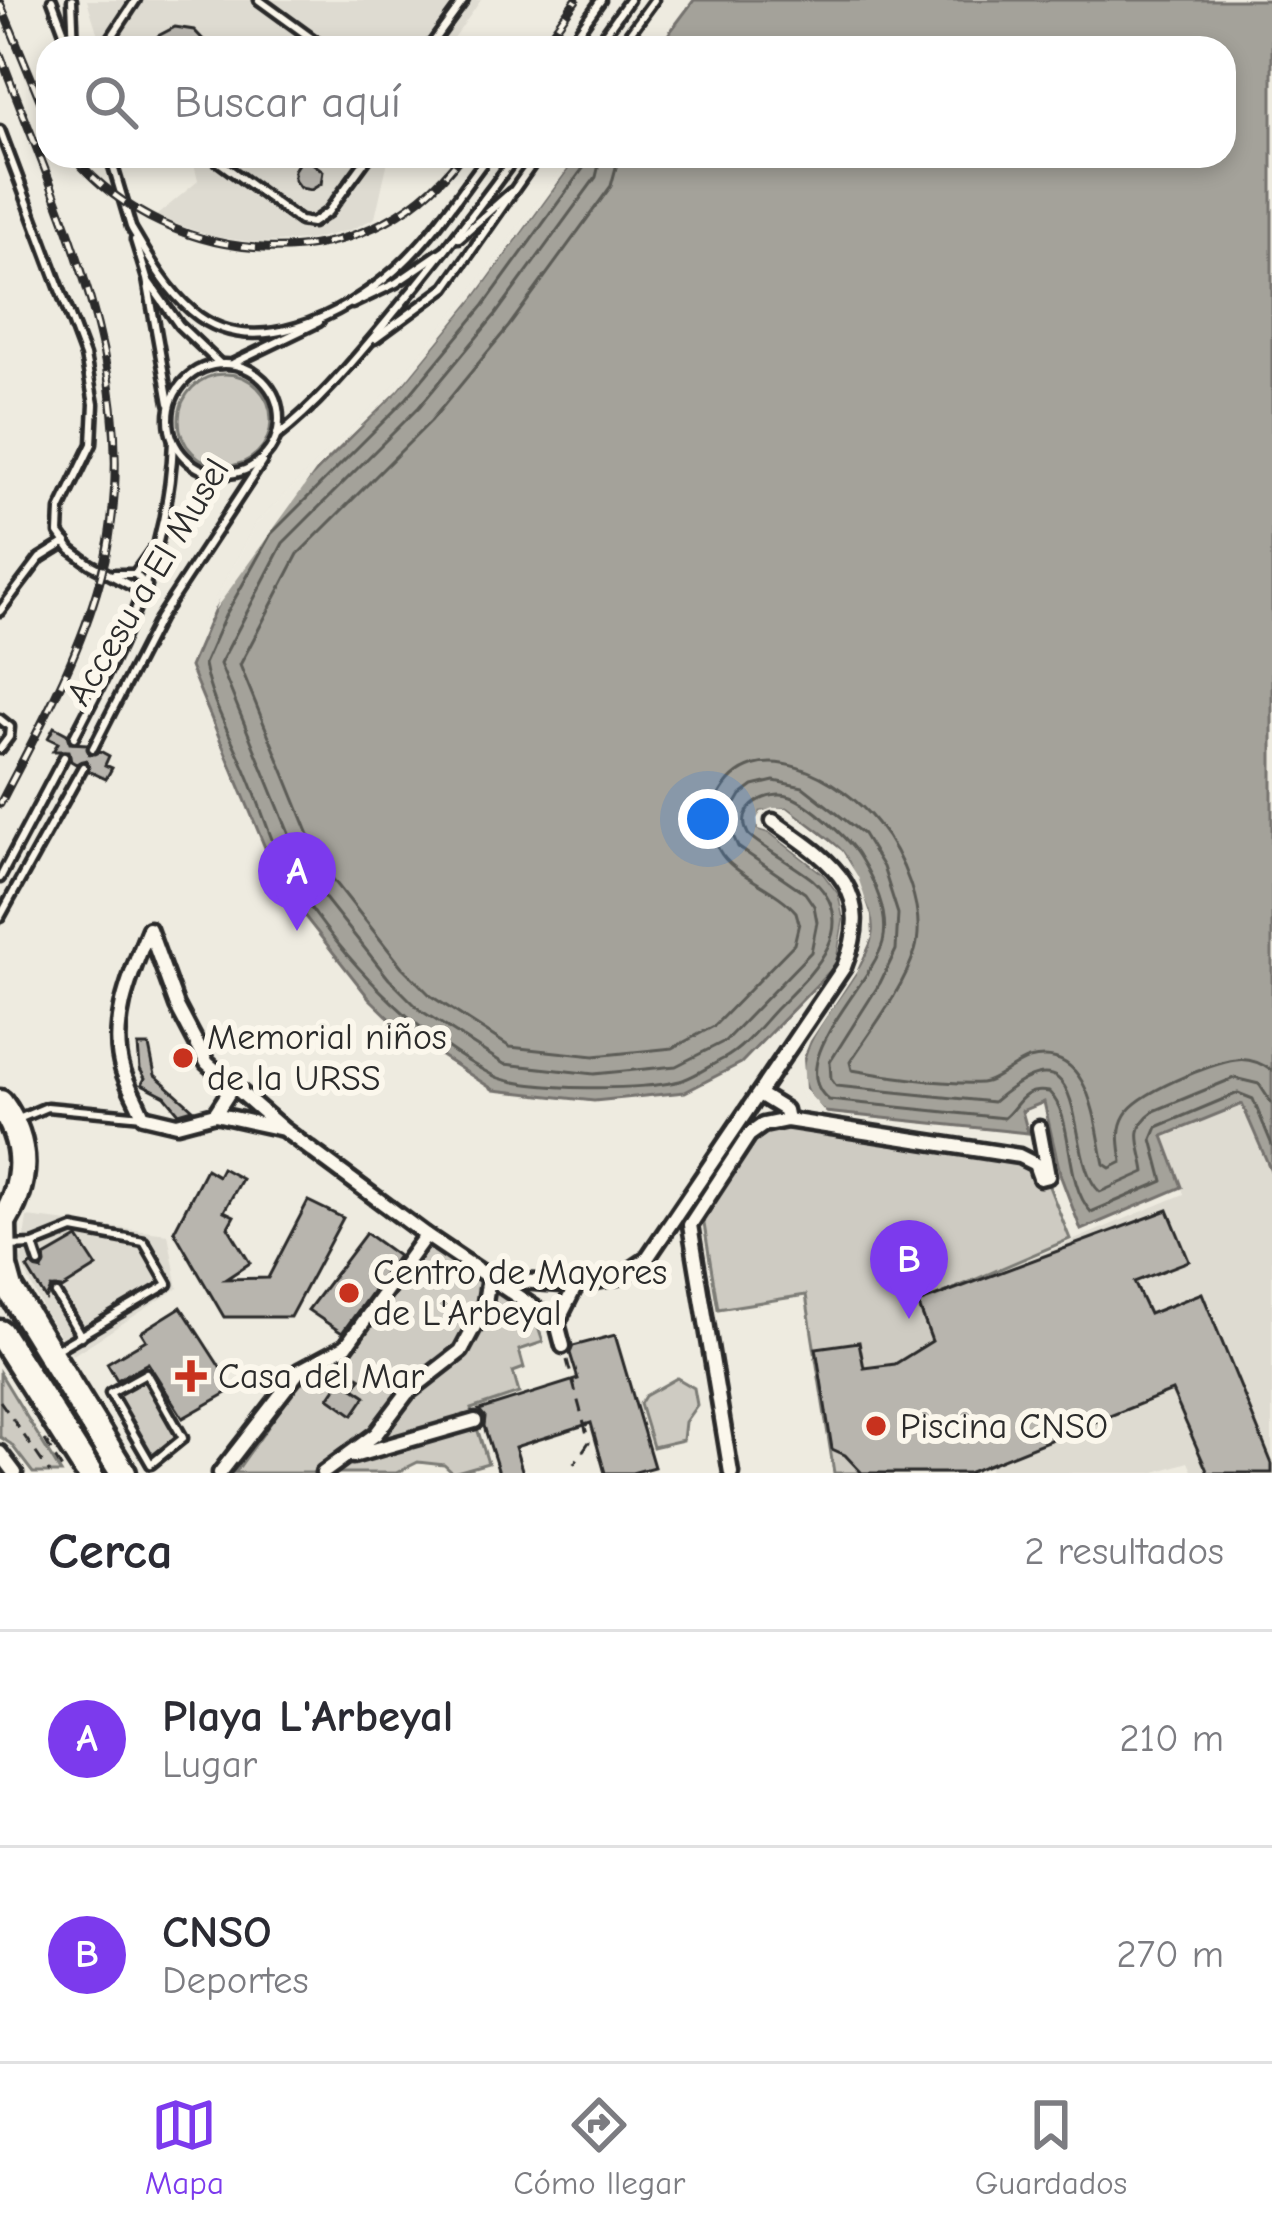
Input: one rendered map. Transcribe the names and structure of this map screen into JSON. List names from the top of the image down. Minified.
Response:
{"streets":{"lane":["Accesu a El Musel"]},"places":{"other":["Memorial niños de la URSS","Centro de Mayores de L'Arbeyal","Piscina CNSO"],"health":["Casa del Mar"]},"page":{"search":"Buscar aquí","pins":["A","B"],"heading":["Cerca","2 resultados"],"list":[{"mark":"A","name":"Playa L'Arbeyal","note":"Lugar","value":"210 m"},{"mark":"B","name":"CNSO","note":"Deportes","value":"270 m"}],"nav":["Mapa","Cómo llegar","Guardados"]}}
